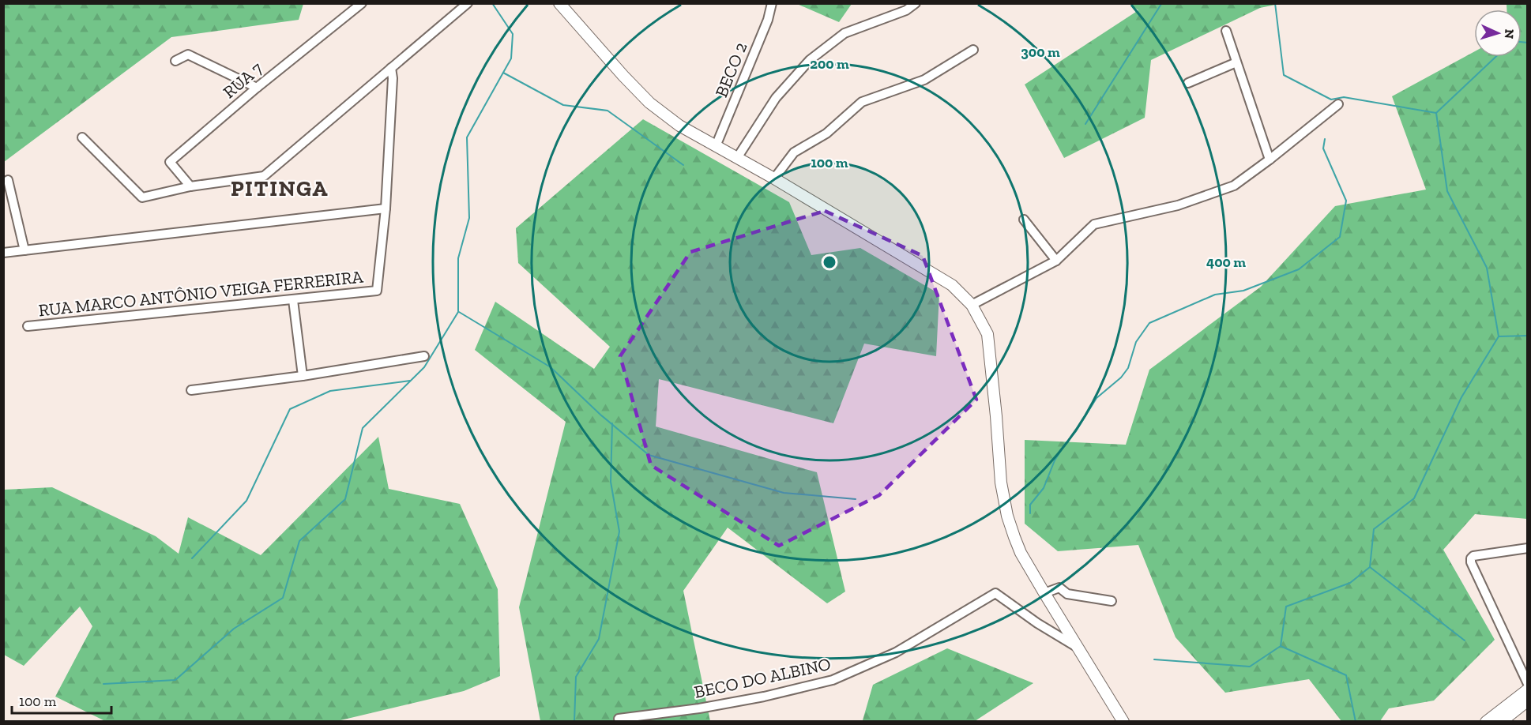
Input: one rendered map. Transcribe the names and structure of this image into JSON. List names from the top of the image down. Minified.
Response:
{"streets":{"street":["BECO 2","RUA 7","RUA MARCO ANTÔNIO VEIGA FERRERIRA","BECO DO ALBINO"]},"districts":["PITINGA"],"scale_bar":"100 m","north":"right","rings":["300 m","200 m","100 m","400 m"]}
